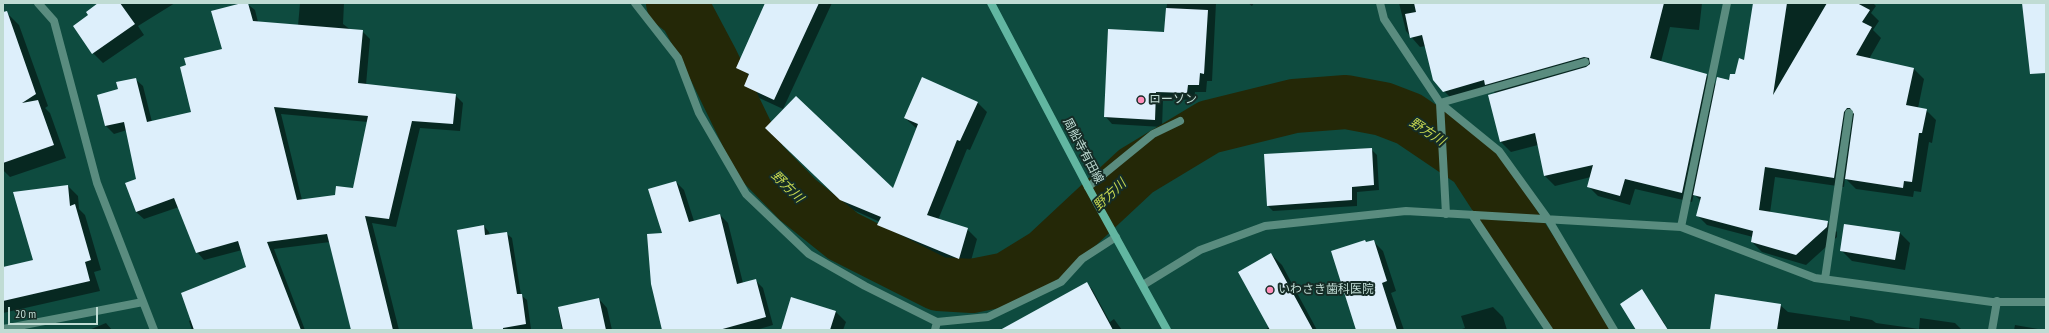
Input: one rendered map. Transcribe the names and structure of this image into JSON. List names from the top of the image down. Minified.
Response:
{"streets":{"main road":["周船寺有田線"]},"water":["野方川"],"places":["ローソン","いわさき歯科医院"],"scale_bar":"20 m"}
